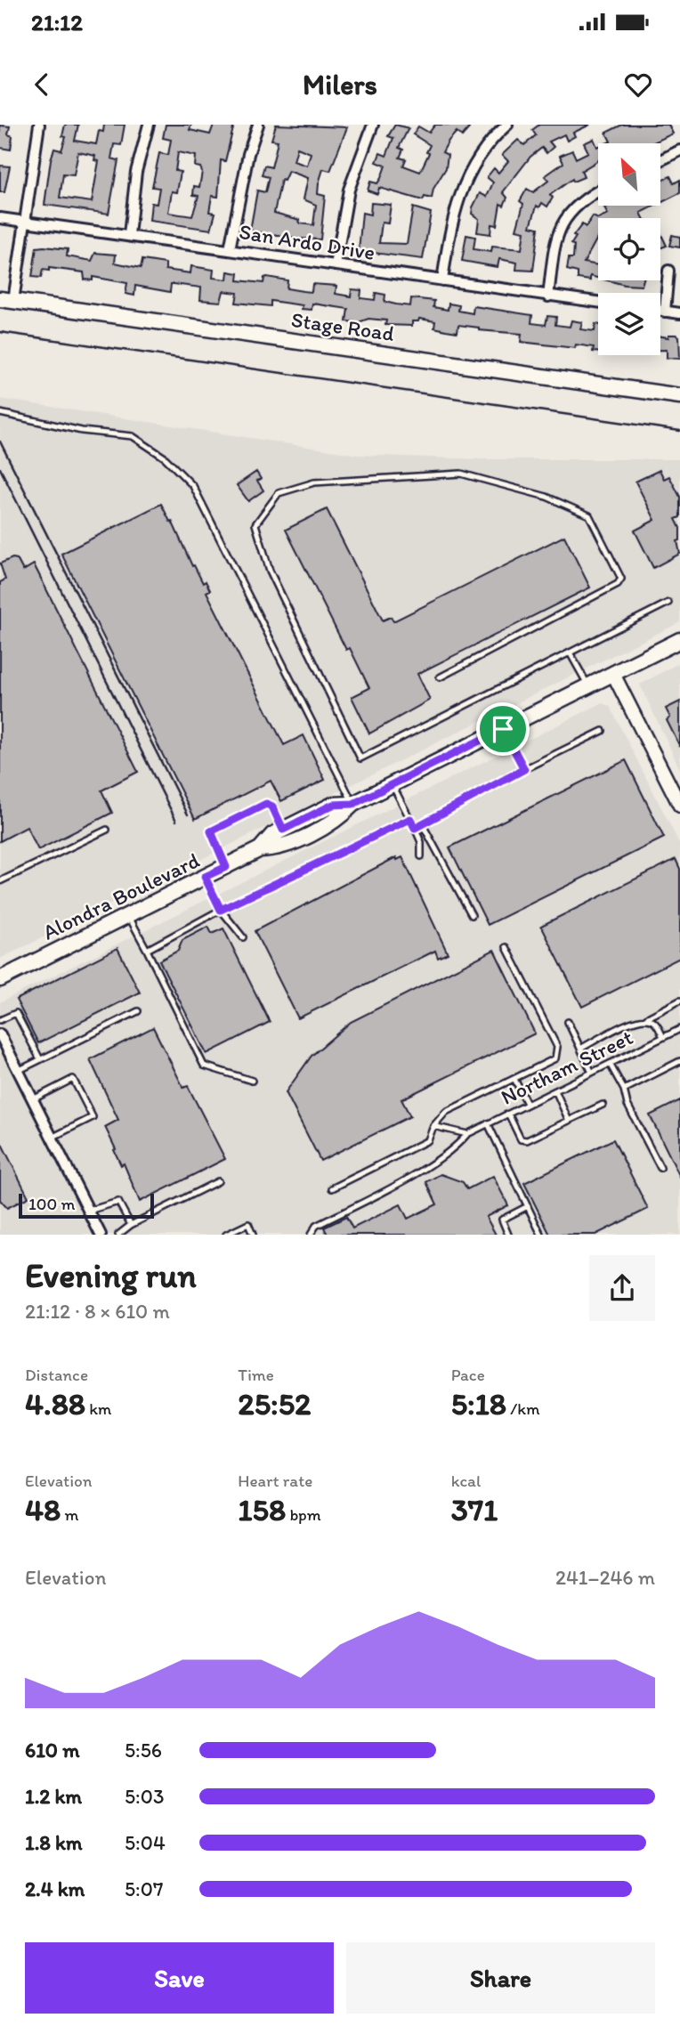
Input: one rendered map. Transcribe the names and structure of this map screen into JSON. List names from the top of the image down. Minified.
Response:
{"streets":{"main road":["Stage Road","Alondra Boulevard"],"street":["San Ardo Drive"],"lane":["Northam Street"]},"scale_bar":"100 m","north":"top left","page":{"status":"21:12","header":"Milers","scale":"100 m","heading":["Evening run","21:12 · 8 × 610 m"],"stats":[["Distance","4.88 km"],["Time","25:52"],["Pace","5:18 /km"],["Elevation","48 m"],["Heart rate","158 bpm"],["kcal","371"]],"chart":["Elevation","241–246 m"],"list":[{"name":"610 m","note":"5:56"},{"name":"1.2 km","note":"5:03"},{"name":"1.8 km","note":"5:04"},{"name":"2.4 km","note":"5:07"}],"buttons":["Save","Share"]}}
